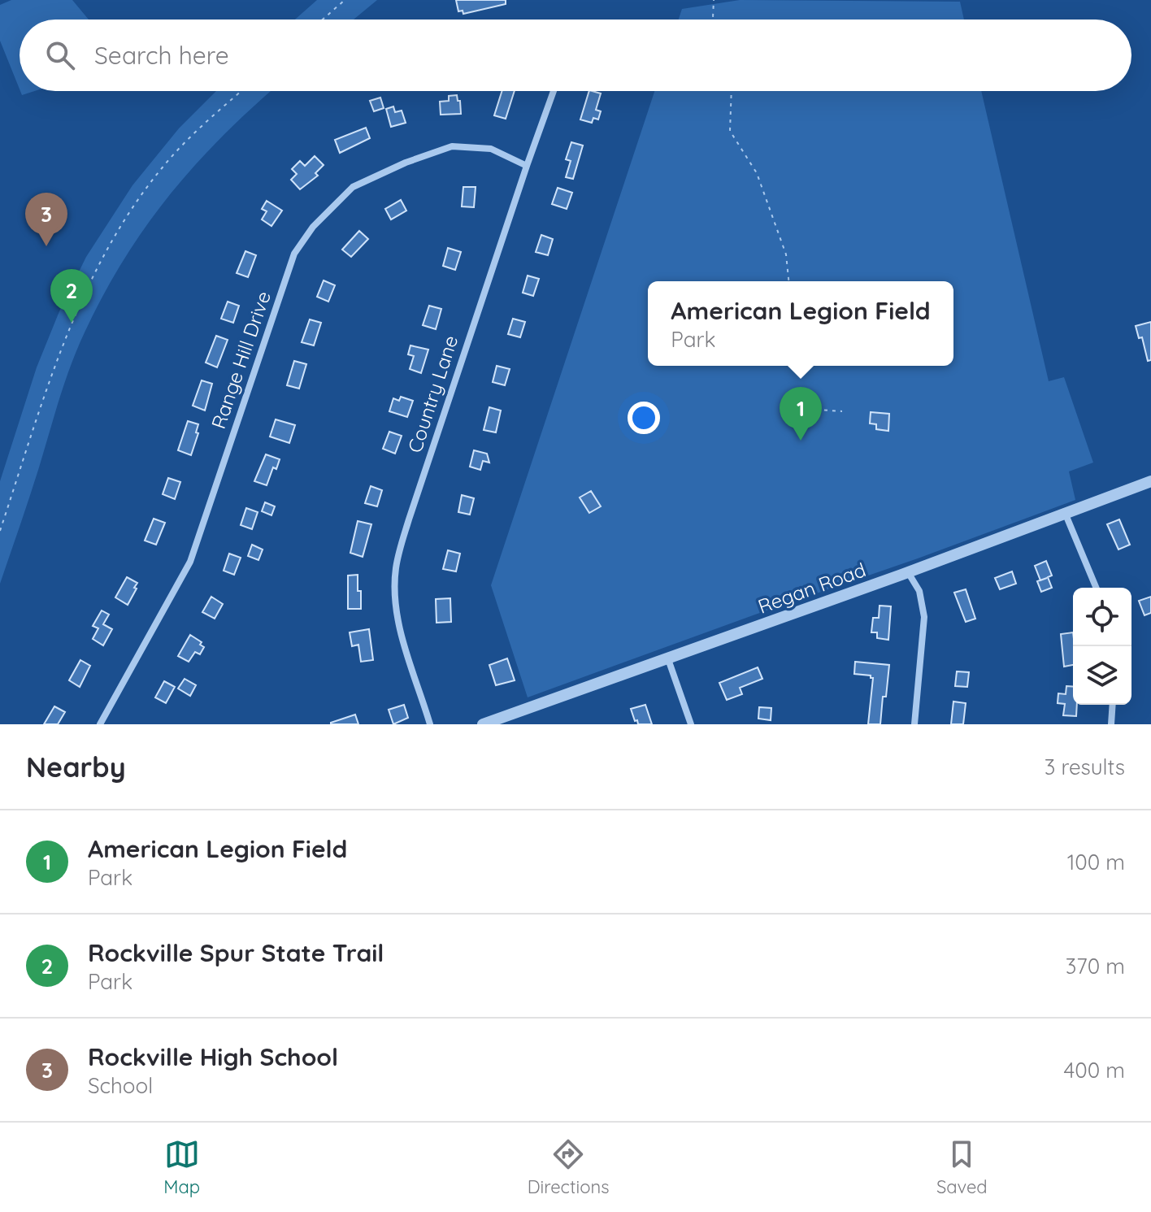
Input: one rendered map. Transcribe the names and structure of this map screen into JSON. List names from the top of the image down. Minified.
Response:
{"streets":{"street":["Range Hill Drive","Country Lane","Regan Road"]},"crossings":[["Range Hill Drive","Country Lane"]],"page":{"search":"Search here","pins":["3","2","1"],"popup":["American Legion Field","Park"],"heading":["Nearby","3 results"],"list":[{"mark":"1","name":"American Legion Field","note":"Park","value":"100 m"},{"mark":"2","name":"Rockville Spur State Trail","note":"Park","value":"370 m"},{"mark":"3","name":"Rockville High School","note":"School","value":"400 m"}],"nav":["Map","Directions","Saved"]}}
